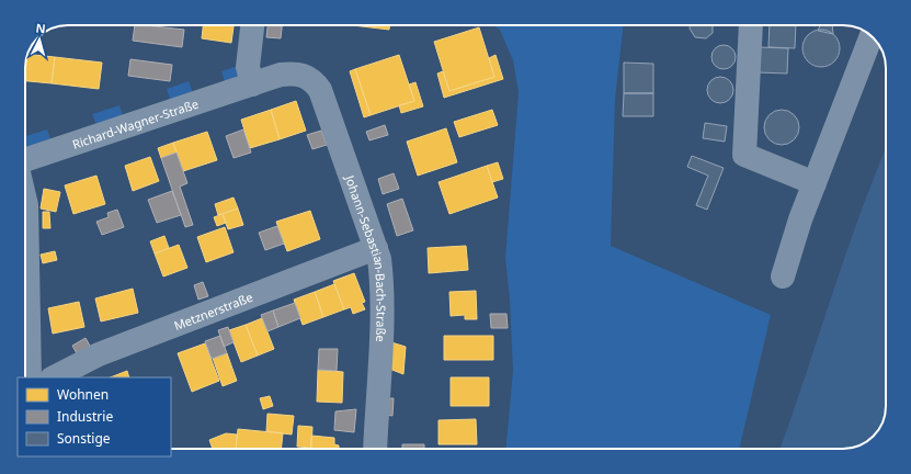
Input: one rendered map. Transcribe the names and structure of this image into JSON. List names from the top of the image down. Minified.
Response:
{"streets":{"street":["Richard-Wagner-Straße","Johann-Sebastian-Bach-Straße","Metznerstraße"]},"crossings":[["Richard-Wagner-Straße","Johann-Sebastian-Bach-Straße"],["Johann-Sebastian-Bach-Straße","Metznerstraße"]],"legend":["Wohnen","Industrie","Sonstige"],"north":"top"}
